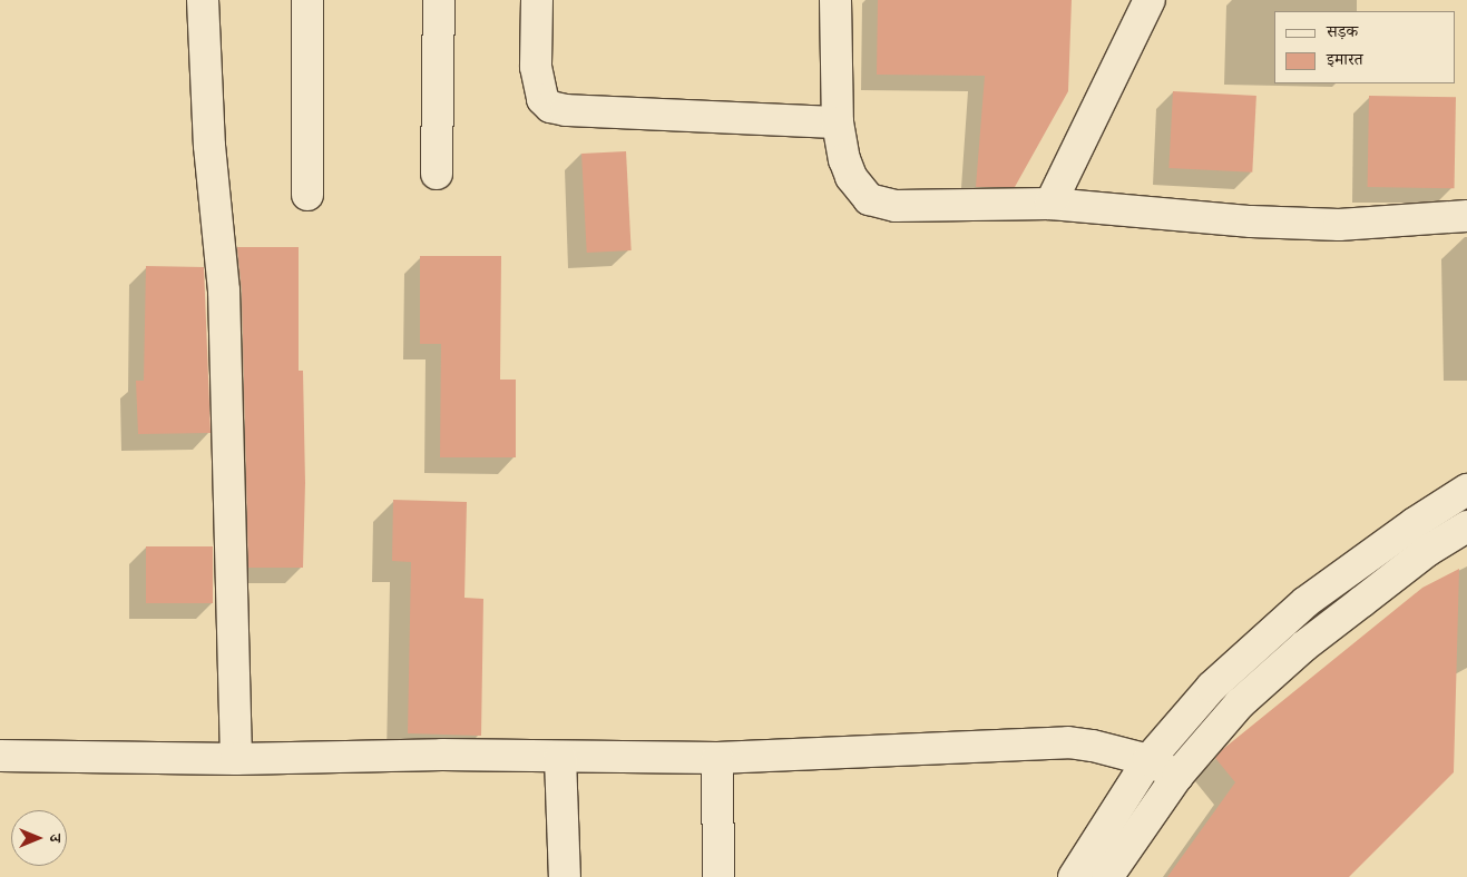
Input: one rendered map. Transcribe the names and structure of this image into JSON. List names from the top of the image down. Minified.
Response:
{"legend":["सड़क","इमारत"],"north":"right"}
